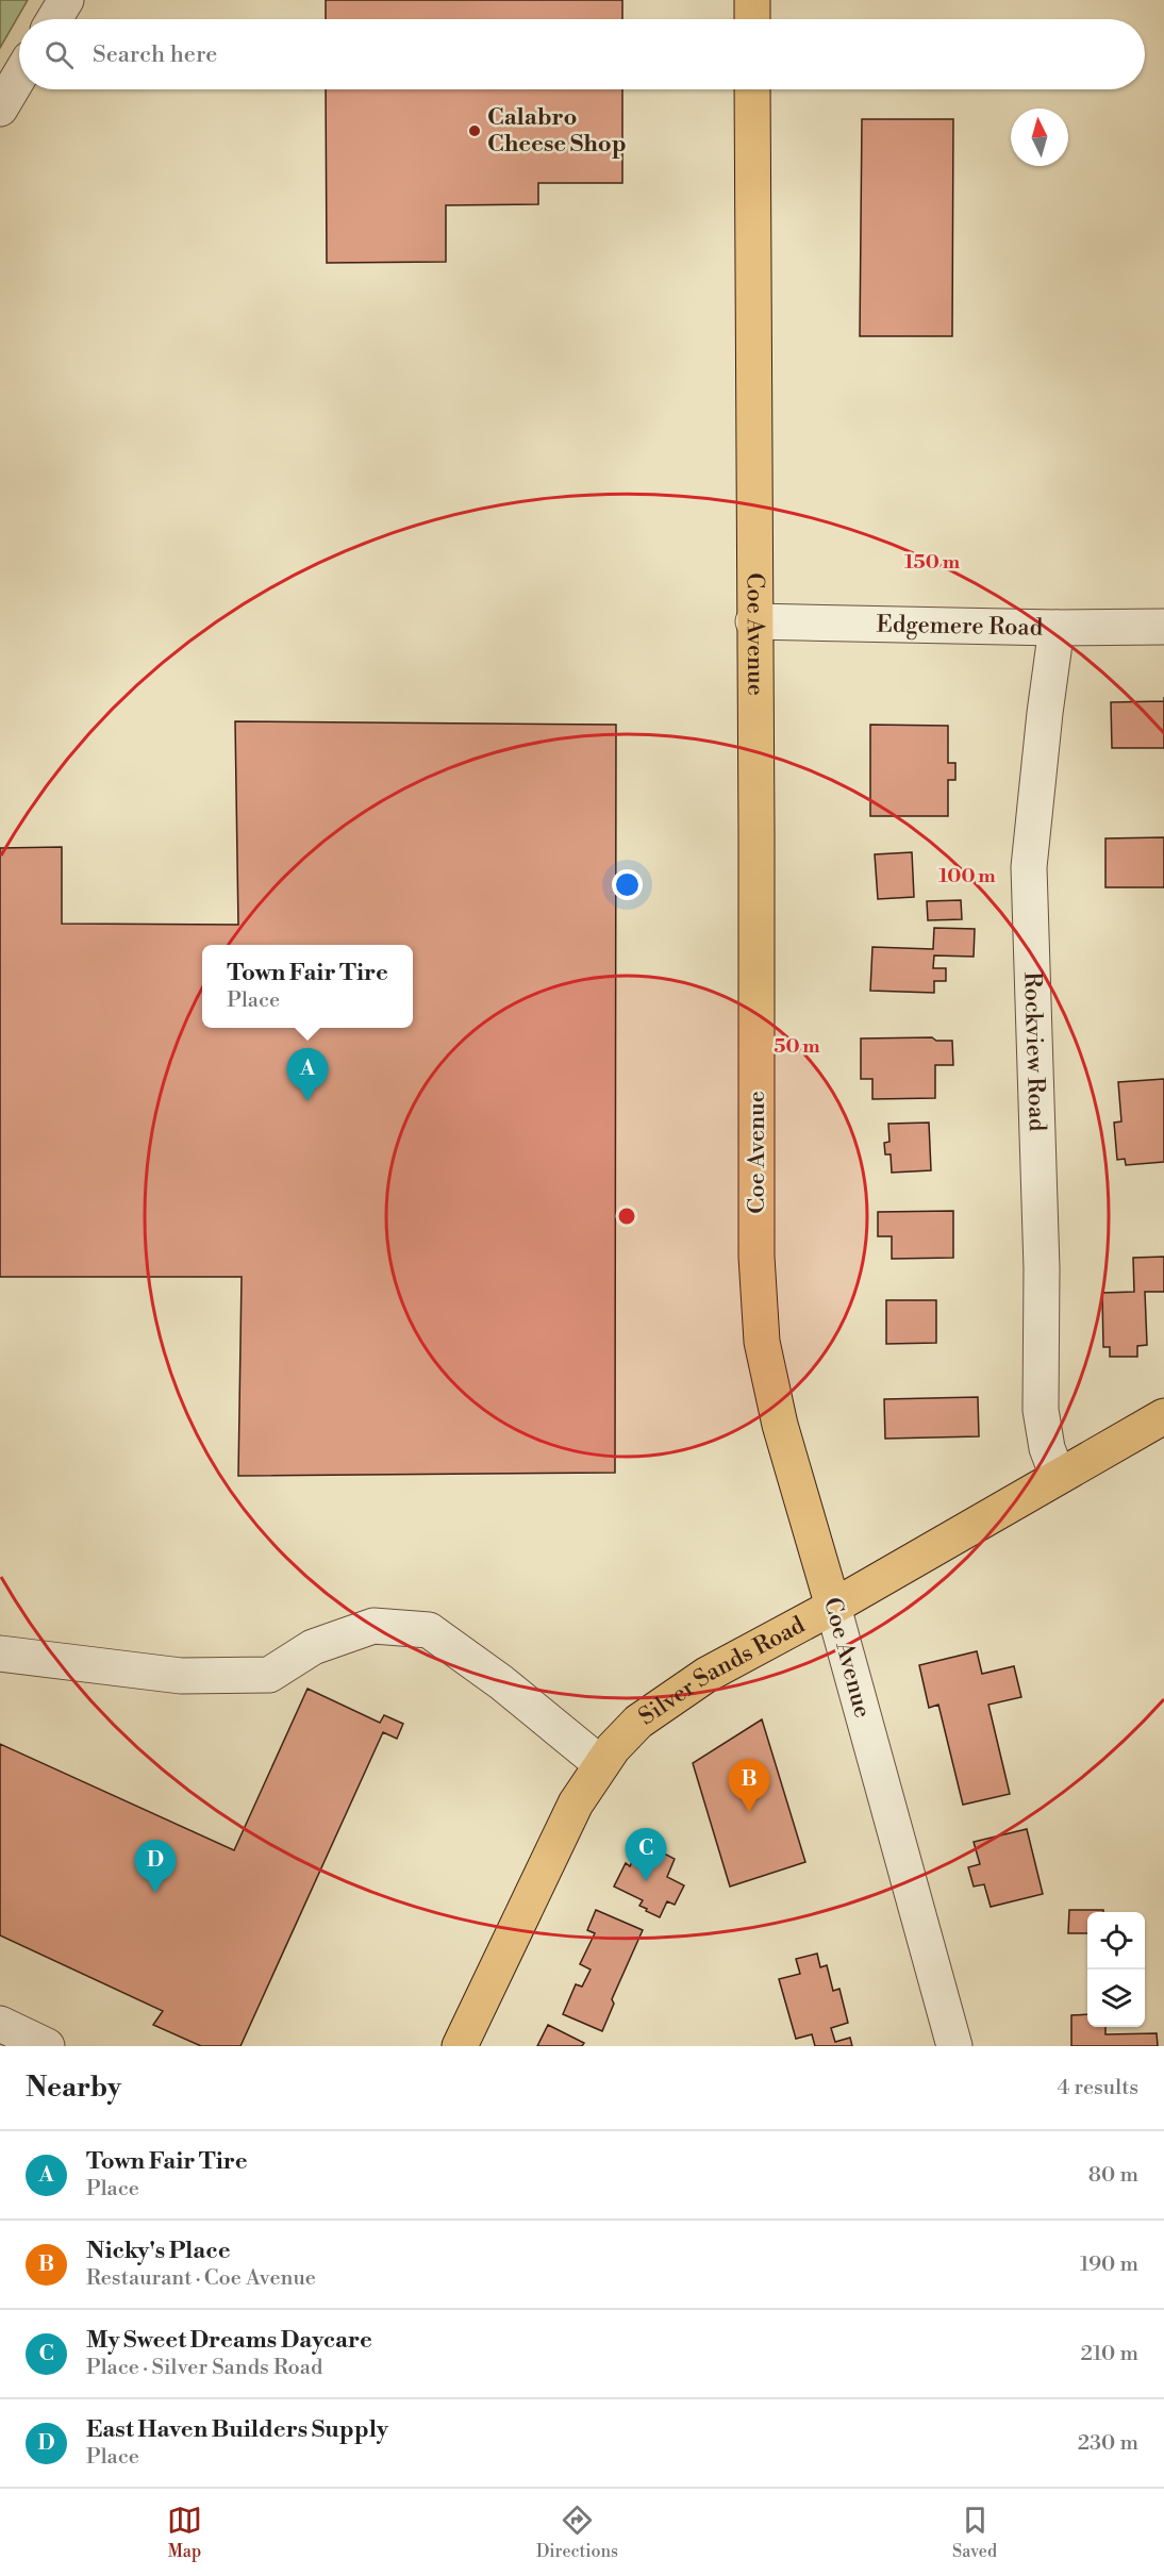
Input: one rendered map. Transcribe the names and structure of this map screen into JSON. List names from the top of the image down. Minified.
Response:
{"streets":{"main road":["Coe Avenue","Silver Sands Road"],"street":["Edgemere Road","Rockview Road"]},"crossings":[["Edgemere Road","Coe Avenue"],["Edgemere Road","Rockview Road"],["Coe Avenue","Silver Sands Road"],["Rockview Road","Silver Sands Road"]],"places":["Calabro Cheese Shop"],"north":"top","page":{"search":"Search here","popup":["Town Fair Tire","Place"],"pins":["A","B","C","D"],"heading":["Nearby","4 results"],"list":[{"mark":"A","name":"Town Fair Tire","note":"Place","value":"80 m"},{"mark":"B","name":"Nicky's Place","note":"Restaurant · Coe Avenue","value":"190 m"},{"mark":"C","name":"My Sweet Dreams Daycare","note":"Place · Silver Sands Road","value":"210 m"},{"mark":"D","name":"East Haven Builders Supply","note":"Place","value":"230 m"}],"nav":["Map","Directions","Saved"]},"rings":["150 m","100 m","50 m"]}
